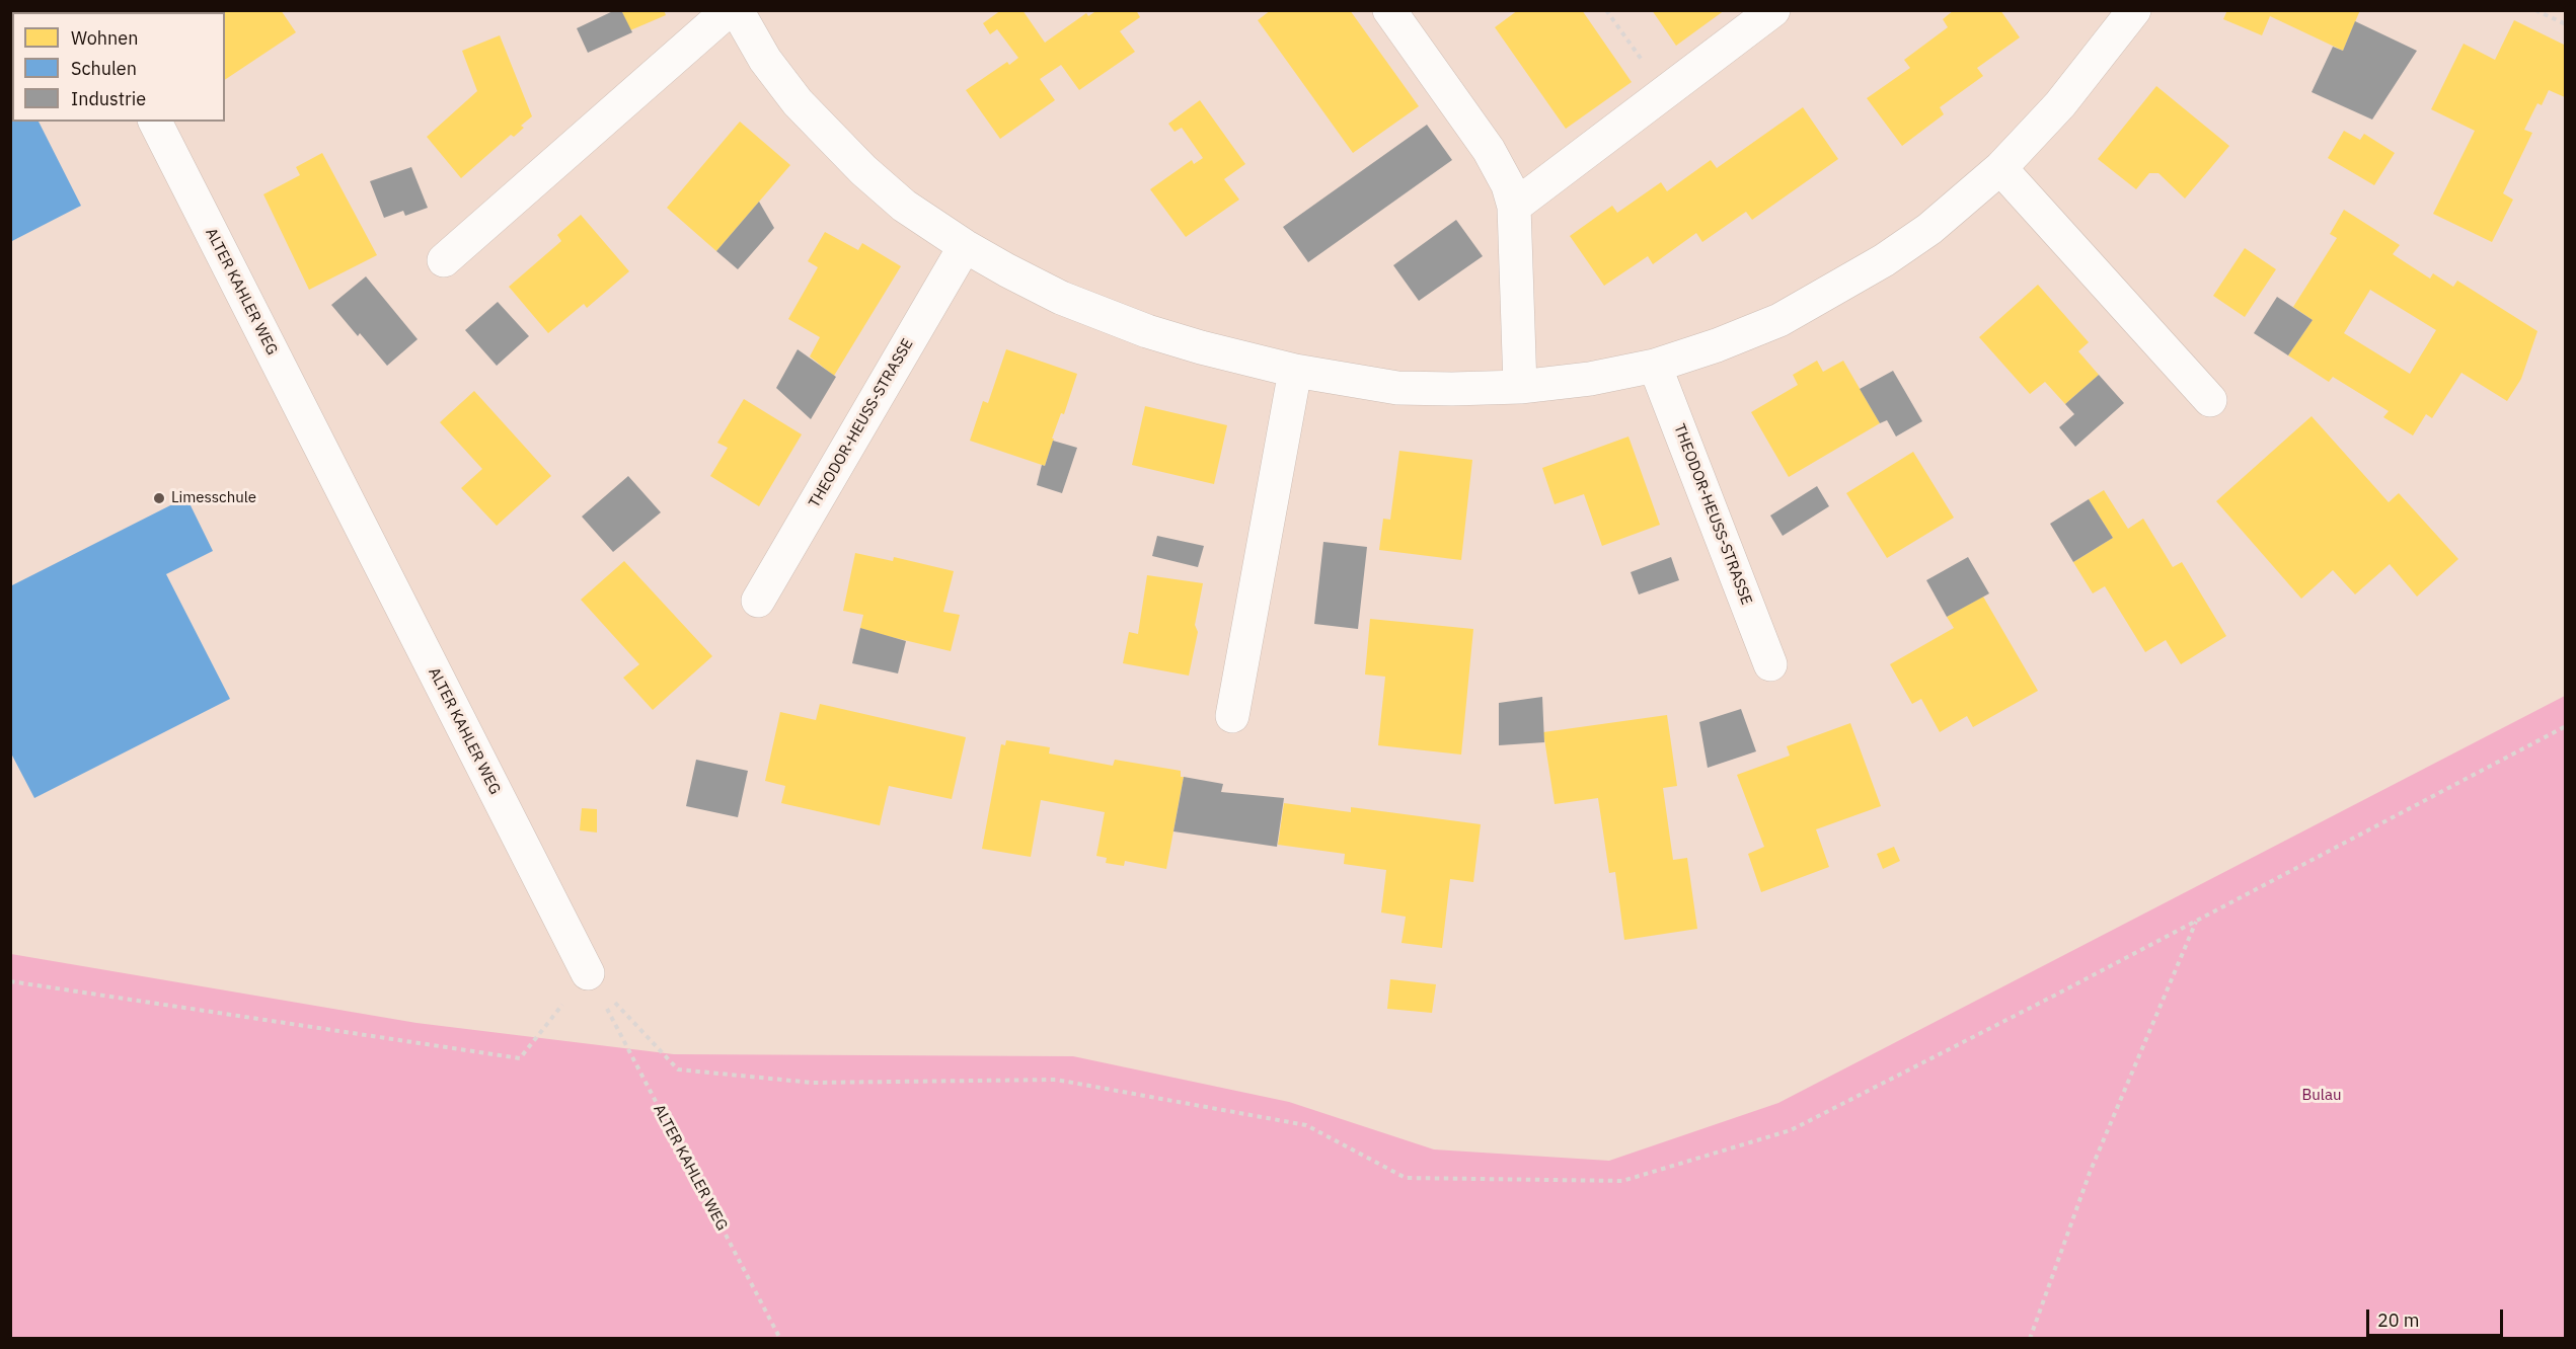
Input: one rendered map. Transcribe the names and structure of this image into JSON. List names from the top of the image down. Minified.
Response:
{"streets":{"street":["ALTER KAHLER WEG","THEODOR-HEUSS-STRASSE"]},"parks":["Bulau"],"places":["Limesschule"],"legend":["Wohnen","Schulen","Industrie"],"scale_bar":"20 m"}
